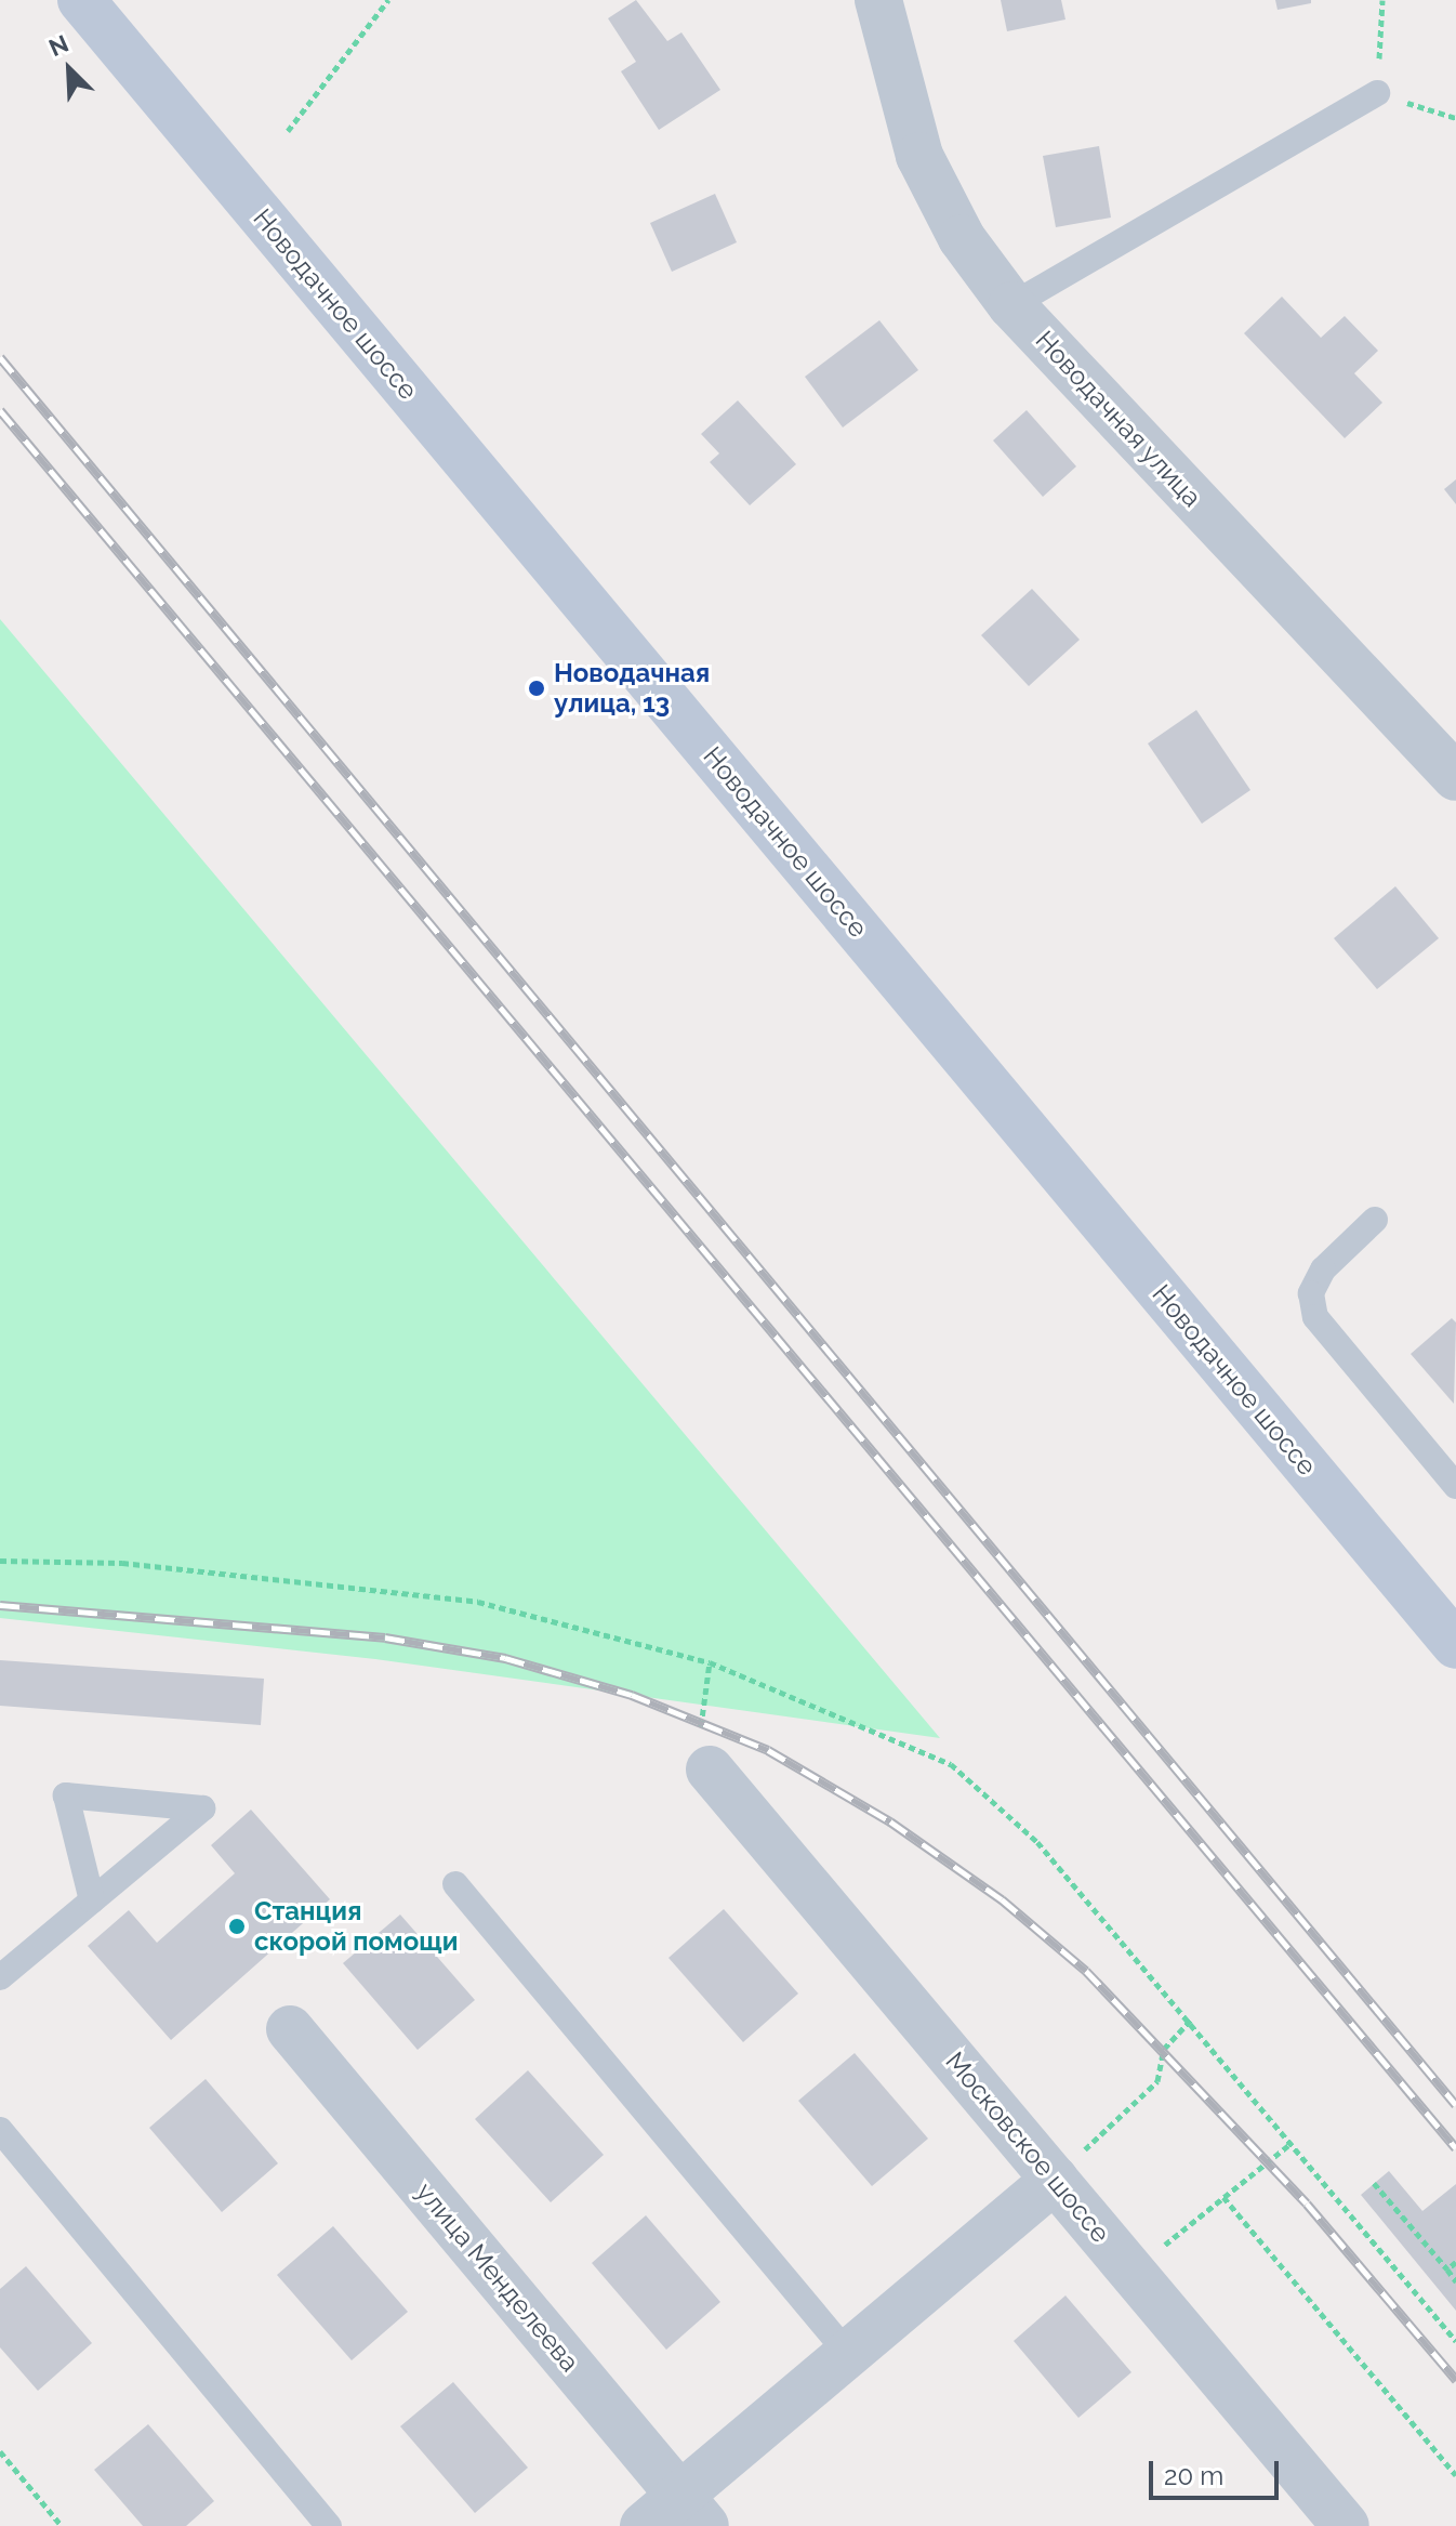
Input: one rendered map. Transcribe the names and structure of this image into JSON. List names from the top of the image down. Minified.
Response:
{"streets":{"street":["Новодачное шоссе","Новодачная улица","Московское шоссе","улица Менделеева"]},"places":["Новодачная улица, 13","Станция скорой помощи"],"scale_bar":"20 m","north":"top left"}
